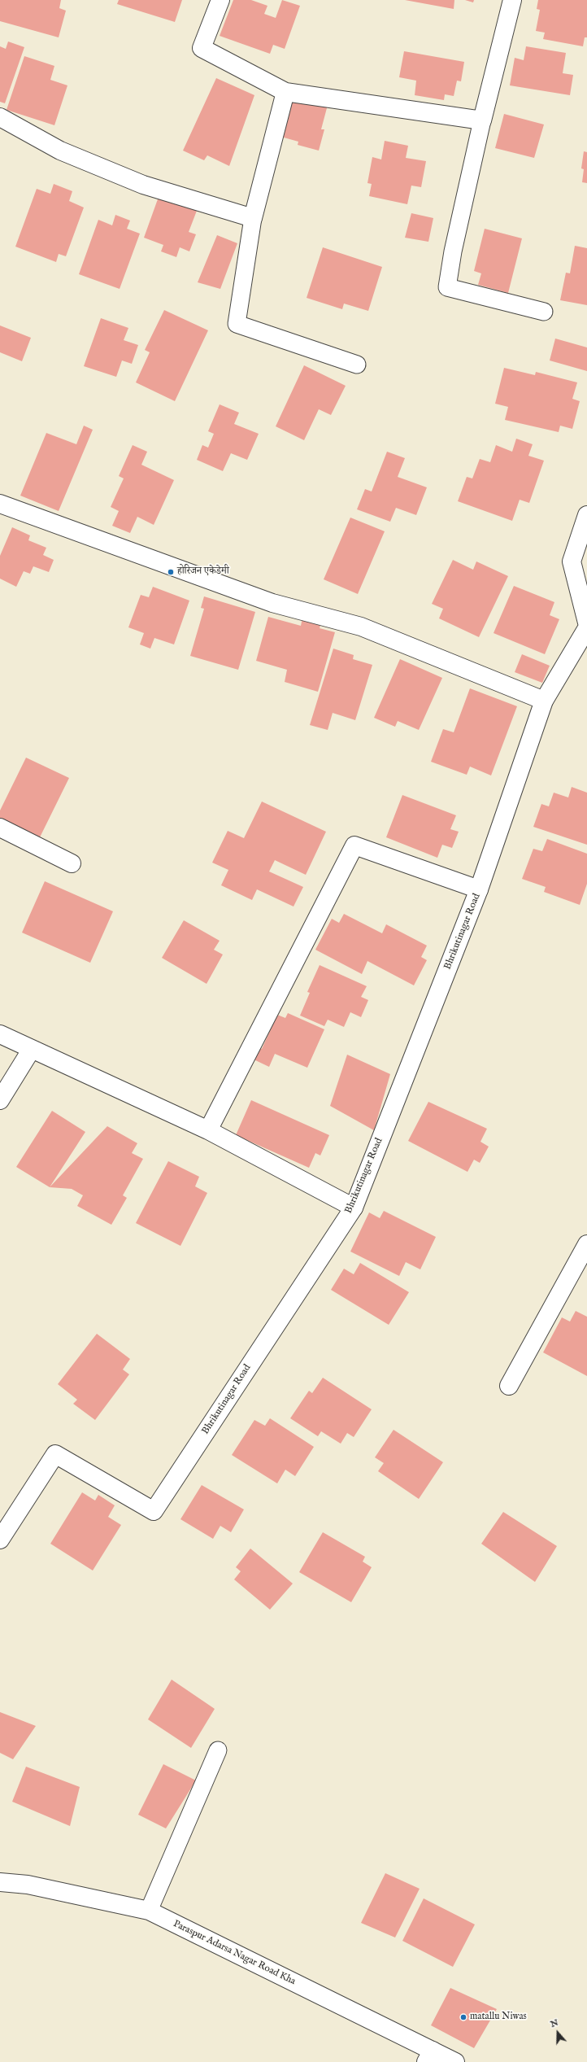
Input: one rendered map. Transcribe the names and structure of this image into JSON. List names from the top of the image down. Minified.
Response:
{"streets":{"street":["Bhrikutinagar Road","Paraspur Adarsa Nagar Road Kha"]},"places":["होरिजन एकेडेमी","matallu Niwas"],"north":"top"}
